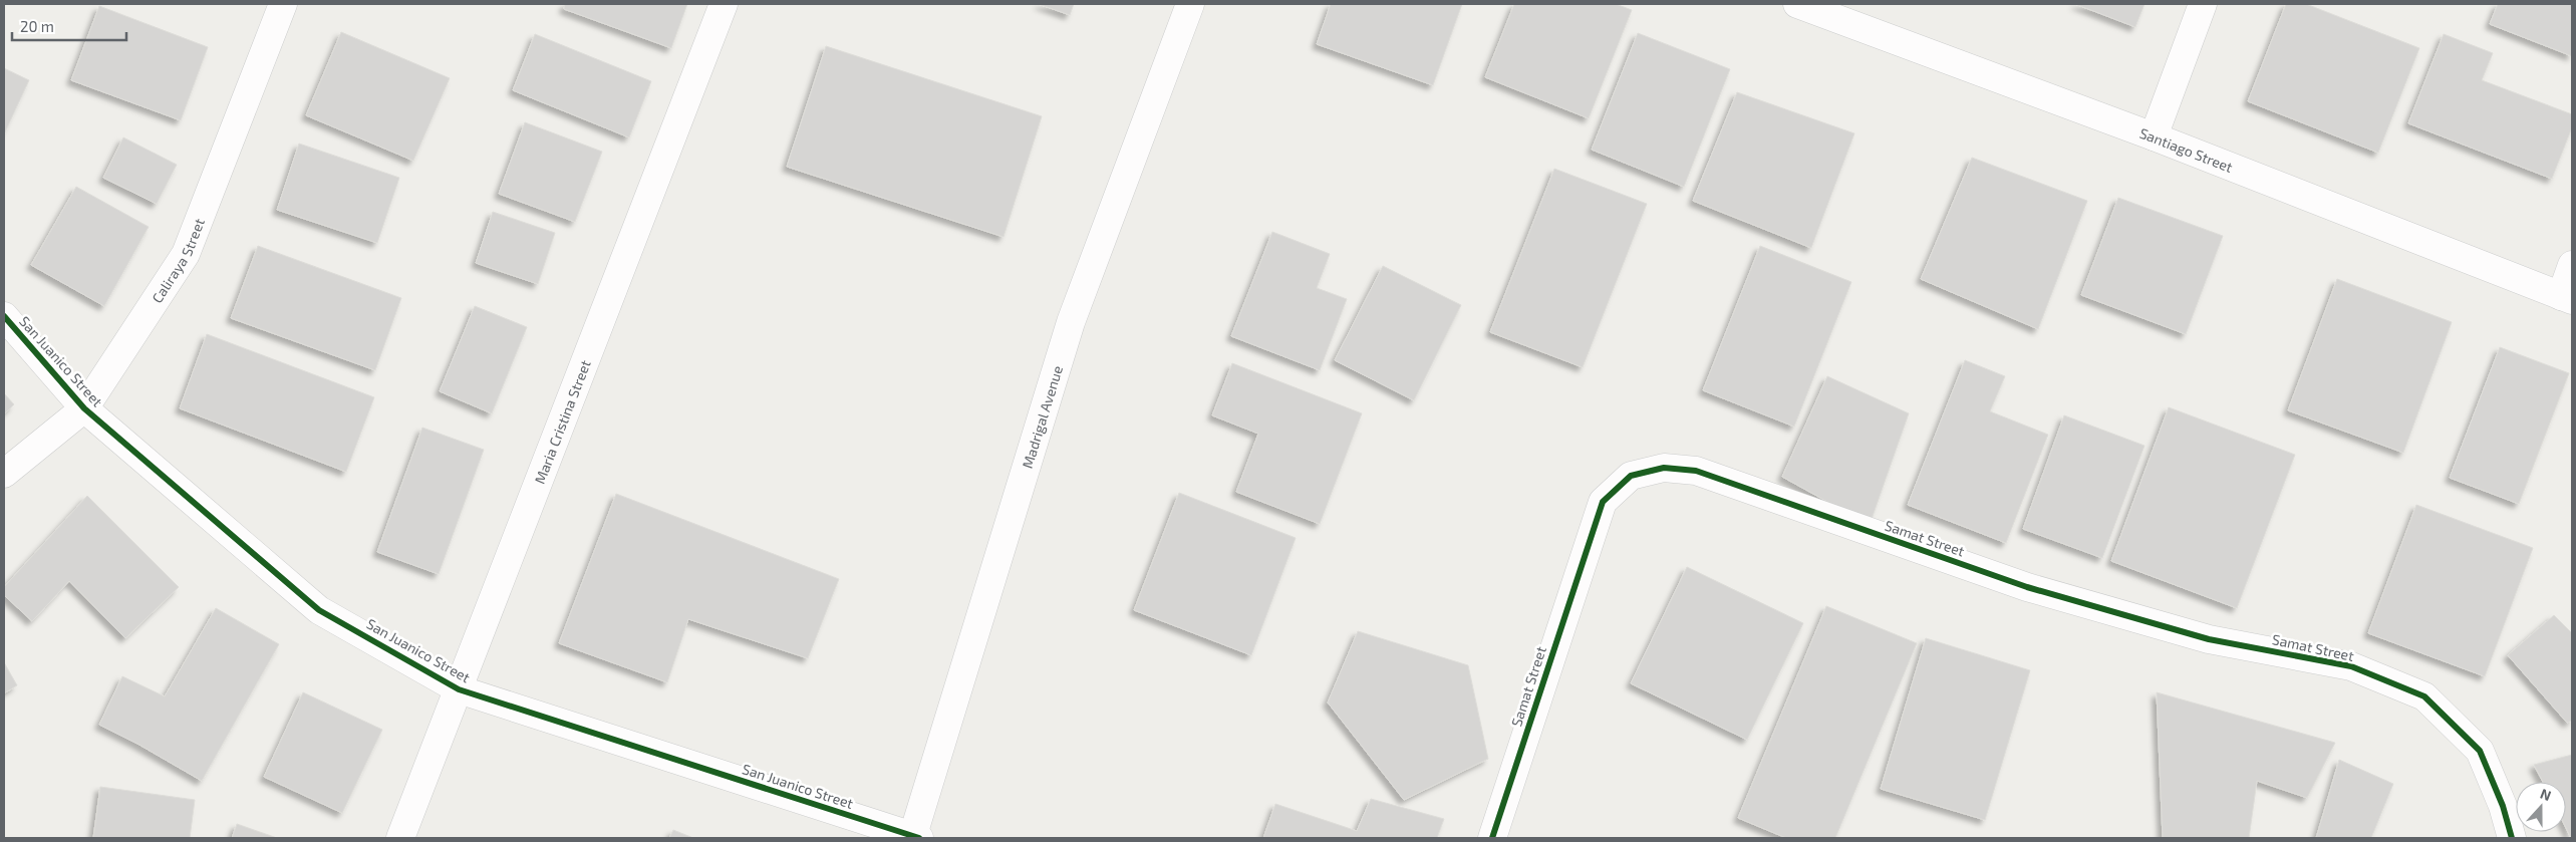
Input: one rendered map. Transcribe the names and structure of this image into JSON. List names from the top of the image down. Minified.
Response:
{"streets":{"street":["Santiago Street","Caliraya Street","San Juanico Street","Madrigal Avenue","Maria Cristina Street","Samat Street"]},"crossings":[["Caliraya Street","San Juanico Street"],["San Juanico Street","Madrigal Avenue"],["San Juanico Street","Maria Cristina Street"]],"scale_bar":"20 m","north":"top"}
